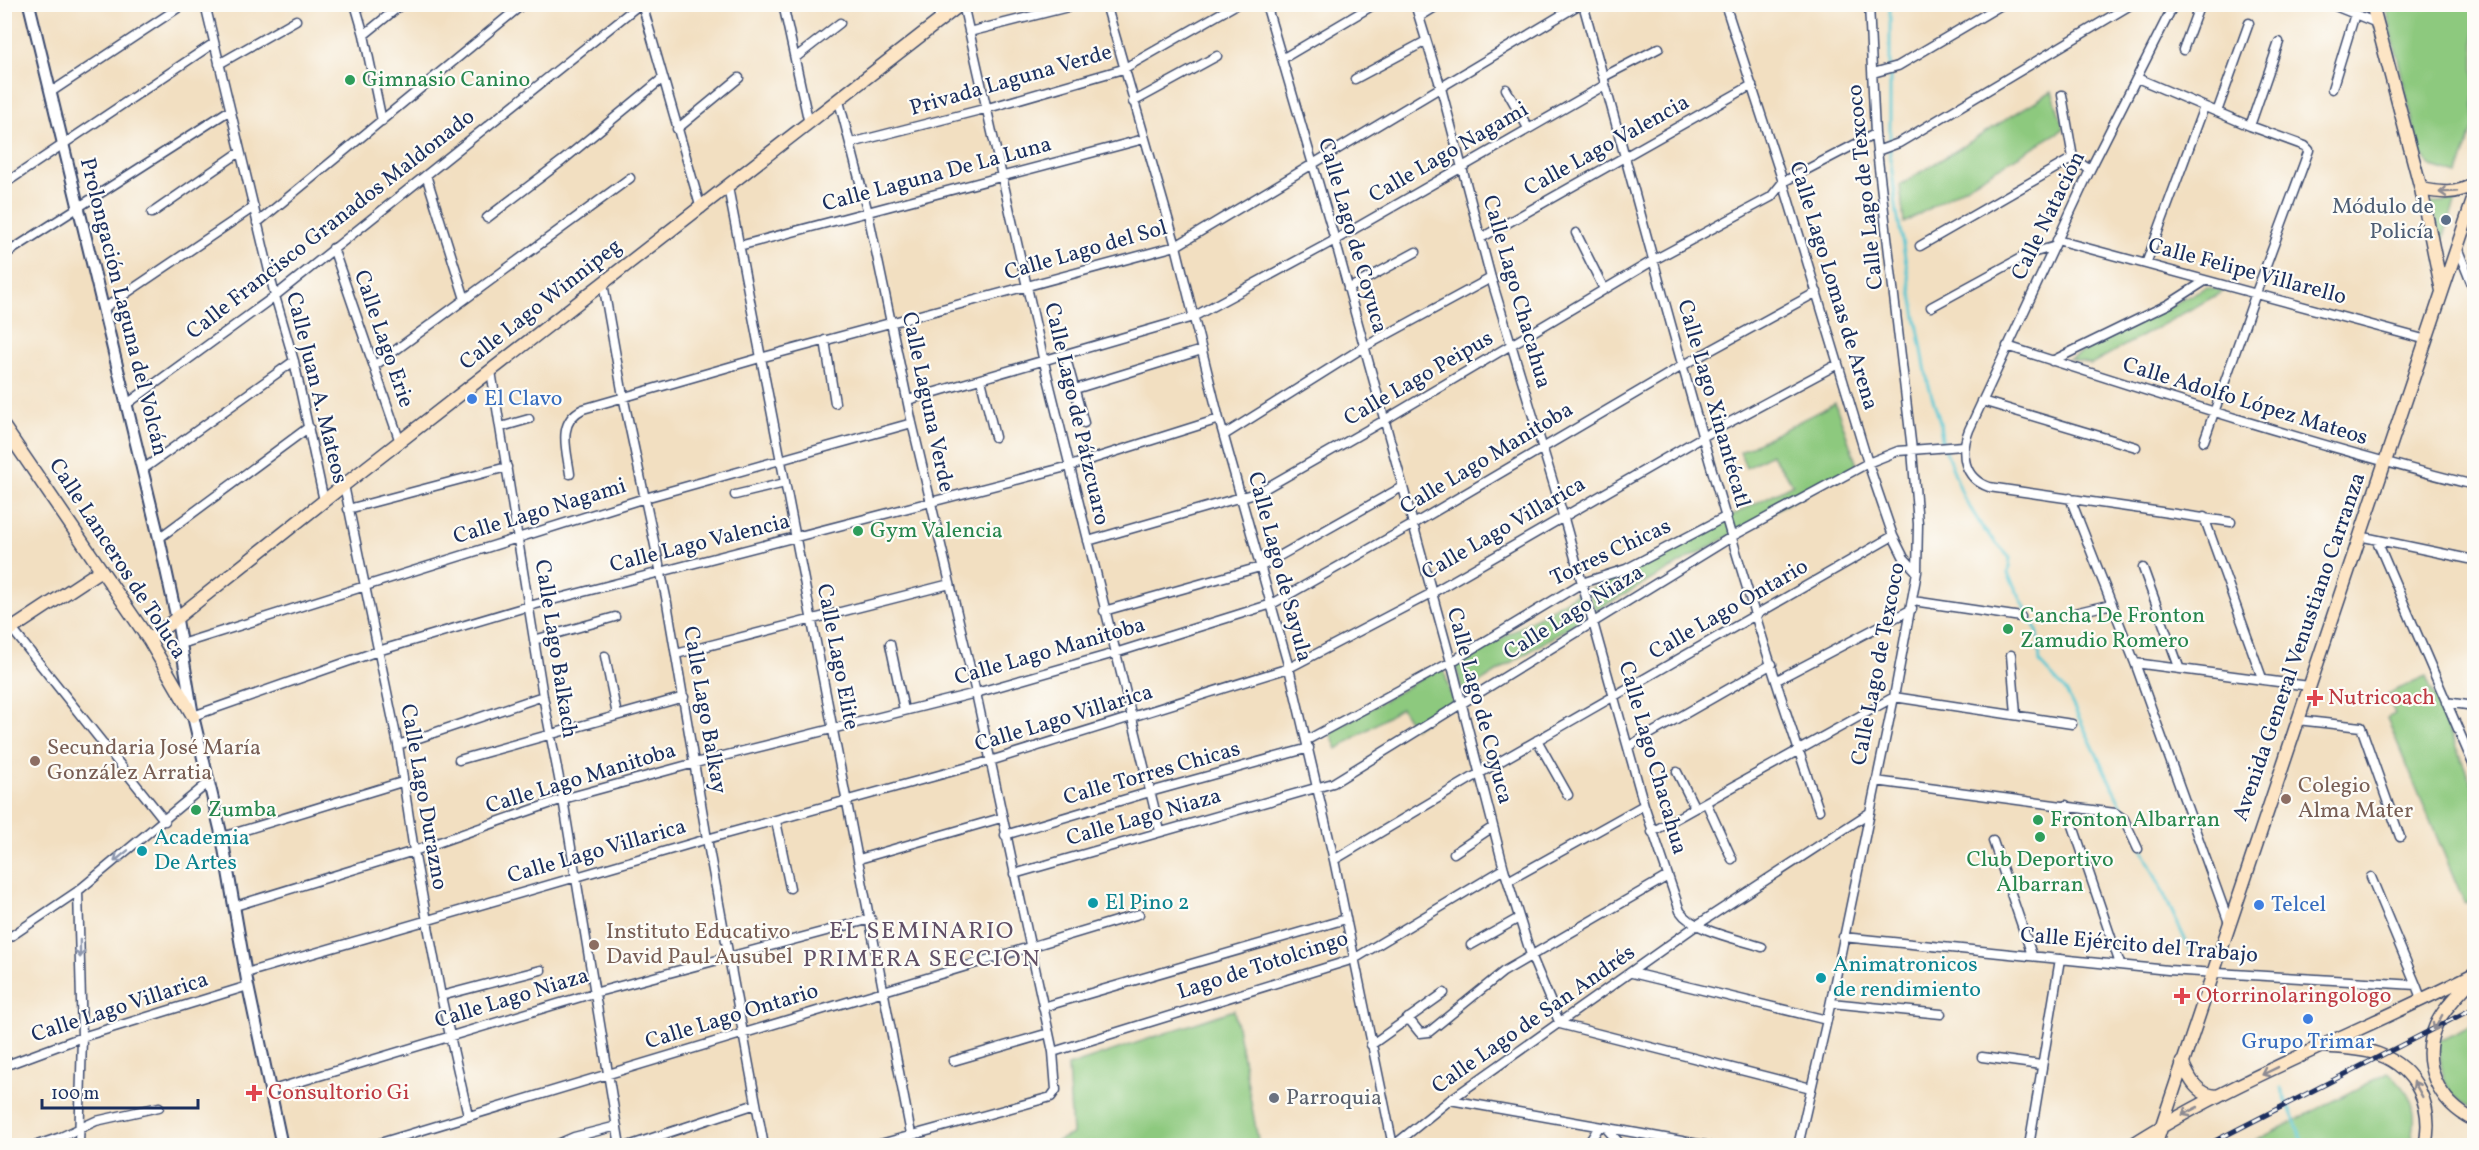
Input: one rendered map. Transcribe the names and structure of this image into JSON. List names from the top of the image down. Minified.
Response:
{"streets":{"main road":["Calle Lago Winnipeg","Calle Lanceros de Toluca","Avenida General Venustiano Carranza"],"street":["Privada Laguna Verde","Calle Lago Valencia","Calle Lago Nagami","Calle Laguna De La Luna","Calle Lago de Texcoco","Calle Natación","Calle Francisco Granados Maldonado","Calle Lago de Coyuca","Calle Lago del Sol","Calle Felipe Villarello","Calle Lago Lomas de Arena","Calle Lago Chacahua","Prolongación Laguna del Volcán","Calle Lago Erie","Calle Lago Peipus","Calle Juan A. Mateos","Calle Laguna Verde","Calle Adolfo López Mateos","Calle Lago Xinantécatl","Calle Lago de Pátzcuaro","Calle Lago Manitoba","Calle Lago Villarica","Torres Chicas","Calle Lago de Sayula","Calle Lago Ontario","Calle Lago Niaza","Calle Lago Balkach","Calle Lago Elite","Calle Lago Balkay","Calle Torres Chicas","Calle Lago Durazno","Calle Ejército del Trabajo","Lago de Totolcingo","Calle Lago de San Andrés"]},"crossings":[["Privada Laguna Verde","Calle Laguna Verde"],["Privada Laguna Verde","Calle Lago de Pátzcuaro"],["Privada Laguna Verde","Calle Lago de Sayula"],["Calle Lago Valencia","Calle Lago Lomas de Arena"],["Calle Lago Valencia","Calle Lago Chacahua"],["Calle Lago Valencia","Prolongación Laguna del Volcán"],["Calle Lago Valencia","Calle Laguna Verde"],["Calle Lago Valencia","Calle Lago Xinantécatl"],["Calle Lago Valencia","Calle Lago de Pátzcuaro"],["Calle Lago Valencia","Calle Lanceros de Toluca"],["Calle Lago Valencia","Calle Lago de Sayula"],["Calle Lago Valencia","Calle Lago Balkach"],["Calle Lago Valencia","Calle Lago Elite"],["Calle Lago Valencia","Calle Lago Balkay"],["Calle Lago Valencia","Calle Lago Durazno"],["Calle Lago Nagami","Calle Lago de Coyuca"],["Calle Lago Nagami","Calle Lago Chacahua"],["Calle Lago Nagami","Prolongación Laguna del Volcán"],["Calle Lago Nagami","Calle Laguna Verde"],["Calle Lago Nagami","Calle Lago Xinantécatl"],["Calle Lago Nagami","Calle Lago de Pátzcuaro"],["Calle Lago Nagami","Calle Lago de Sayula"],["Calle Lago Nagami","Calle Lago Balkach"],["Calle Lago Nagami","Calle Lago Elite"],["Calle Lago Nagami","Calle Lago Balkay"],["Calle Lago Nagami","Calle Lago Durazno"],["Calle Laguna De La Luna","Calle Laguna Verde"],["Calle Laguna De La Luna","Calle Lago de Pátzcuaro"],["Calle Laguna De La Luna","Calle Lago de Sayula"],["Calle Laguna De La Luna","Calle Lago Elite"],["Calle Lago de Texcoco","Calle Lago Lomas de Arena"],["Calle Lago de Texcoco","Calle Lago Peipus"],["Calle Lago de Texcoco","Calle Lago Niaza"],["Calle Lago de Texcoco","Calle Ejército del Trabajo"],["Calle Lago de Texcoco","Calle Lago de San Andrés"],["Calle Natación","Calle Felipe Villarello"],["Calle Natación","Calle Adolfo López Mateos"],["Calle Natación","Calle Lago Niaza"],["Calle Francisco Granados Maldonado","Prolongación Laguna del Volcán"],["Calle Francisco Granados Maldonado","Calle Lago Erie"],["Calle Francisco Granados Maldonado","Calle Juan A. Mateos"],["Calle Lago de Coyuca","Calle Lago del Sol"],["Calle Lago de Coyuca","Calle Lago Peipus"],["Calle Lago de Coyuca","Calle Lago Manitoba"],["Calle Lago de Coyuca","Calle Lago Villarica"],["Calle Lago de Coyuca","Torres Chicas"],["Calle Lago de Coyuca","Calle Lago Ontario"],["Calle Lago de Coyuca","Calle Lago Niaza"],["Calle Lago de Coyuca","Calle Torres Chicas"],["Calle Lago de Coyuca","Lago de Totolcingo"],["Calle Lago de Coyuca","Calle Lago de San Andrés"],["Calle Lago del Sol","Calle Lago Chacahua"],["Calle Lago del Sol","Calle Laguna Verde"],["Calle Lago del Sol","Calle Lago Xinantécatl"],["Calle Lago del Sol","Calle Lago de Pátzcuaro"],["Calle Lago del Sol","Calle Lago de Sayula"],["Calle Lago del Sol","Calle Lago Elite"],["Calle Lago del Sol","Calle Lago Balkay"],["Calle Felipe Villarello","Avenida General Venustiano Carranza"],["Calle Lago Lomas de Arena","Calle Lago Peipus"],["Calle Lago Lomas de Arena","Calle Lago Manitoba"],["Calle Lago Lomas de Arena","Calle Lago Villarica"],["Calle Lago Lomas de Arena","Calle Lago Ontario"],["Calle Lago Lomas de Arena","Calle Lago Niaza"],["Calle Lago Chacahua","Calle Lago Peipus"],["Calle Lago Chacahua","Calle Lago Manitoba"],["Calle Lago Chacahua","Calle Lago Villarica"],["Calle Lago Chacahua","Torres Chicas"],["Calle Lago Chacahua","Calle Lago Ontario"],["Calle Lago Chacahua","Calle Lago Niaza"],["Calle Lago Chacahua","Calle Lago de San Andrés"],["Calle Lago Winnipeg","Prolongación Laguna del Volcán"],["Calle Lago Winnipeg","Calle Lago Erie"],["Calle Lago Winnipeg","Calle Juan A. Mateos"],["Calle Lago Winnipeg","Calle Laguna Verde"],["Calle Lago Winnipeg","Calle Lago de Pátzcuaro"],["Calle Lago Winnipeg","Calle Lanceros de Toluca"],["Calle Lago Winnipeg","Calle Lago Balkach"],["Calle Lago Winnipeg","Calle Lago Elite"],["Calle Lago Winnipeg","Calle Lago Balkay"],["Calle Lago Winnipeg","Calle Lago Durazno"],["Prolongación Laguna del Volcán","Calle Lago Manitoba"],["Prolongación Laguna del Volcán","Calle Lago Villarica"],["Prolongación Laguna del Volcán","Calle Lanceros de Toluca"],["Prolongación Laguna del Volcán","Calle Lago Niaza"],["Calle Lago Peipus","Calle Lago Xinantécatl"],["Calle Lago Peipus","Calle Lago de Pátzcuaro"],["Calle Lago Peipus","Calle Lago de Sayula"],["Calle Laguna Verde","Calle Lago Manitoba"],["Calle Laguna Verde","Calle Lago Villarica"],["Calle Laguna Verde","Calle Lago Ontario"],["Calle Laguna Verde","Calle Lago Niaza"],["Calle Laguna Verde","Calle Lago Elite"],["Calle Laguna Verde","Calle Torres Chicas"],["Calle Laguna Verde","Lago de Totolcingo"],["Calle Adolfo López Mateos","Avenida General Venustiano Carranza"],["Calle Lago Xinantécatl","Calle Lago Manitoba"],["Calle Lago Xinantécatl","Calle Lago Villarica"],["Calle Lago Xinantécatl","Torres Chicas"],["Calle Lago Xinantécatl","Calle Lago Ontario"],["Calle Lago Xinantécatl","Calle Lago Niaza"],["Calle Lago de Pátzcuaro","Calle Lago Manitoba"],["Calle Lago de Pátzcuaro","Calle Lago Villarica"],["Calle Lago de Pátzcuaro","Calle Lago Niaza"],["Calle Lago de Pátzcuaro","Calle Torres Chicas"],["Calle Lago Manitoba","Calle Lago de Sayula"],["Calle Lago Manitoba","Calle Lago Balkach"],["Calle Lago Manitoba","Calle Lago Elite"],["Calle Lago Manitoba","Calle Lago Balkay"],["Calle Lago Manitoba","Calle Lago Durazno"],["Calle Lago Villarica","Calle Lago de Sayula"],["Calle Lago Villarica","Calle Lago Balkach"],["Calle Lago Villarica","Calle Lago Elite"],["Calle Lago Villarica","Calle Lago Balkay"],["Calle Lago Villarica","Calle Lago Durazno"],["Torres Chicas","Calle Torres Chicas"],["Calle Lago de Sayula","Calle Lago Ontario"],["Calle Lago de Sayula","Calle Lago Niaza"],["Calle Lago de Sayula","Calle Torres Chicas"],["Calle Lago de Sayula","Lago de Totolcingo"],["Calle Lago de Sayula","Calle Lago de San Andrés"],["Calle Lago Ontario","Calle Lago Balkach"],["Calle Lago Ontario","Calle Lago Elite"],["Calle Lago Ontario","Calle Lago Balkay"],["Calle Lago Ontario","Calle Lago Durazno"],["Calle Lago Niaza","Calle Lago Balkach"],["Calle Lago Niaza","Calle Lago Elite"],["Calle Lago Niaza","Calle Lago Balkay"],["Calle Lago Niaza","Calle Lago Durazno"],["Avenida General Venustiano Carranza","Calle Ejército del Trabajo"]],"districts":["EL SEMINARIO PRIMERA SECCION"],"places":{"other":["Gimnasio Canino","Módulo de Policía","El Clavo","Gym Valencia","Cancha De Fronton Zamudio Romero","Secundaria José María González Arratia","Colegio Alma Mater","Zumba","Fronton Albarran","Club Deportivo Albarran","Academia De Artes","El Pino 2","Telcel","Instituto Educativo David Paul Ausubel","Animatronicos de rendimiento","Grupo Trimar","Parroquia"],"health":["Nutricoach","Otorrinolaringologo","Consultorio Gi"]},"scale_bar":"100 m"}
